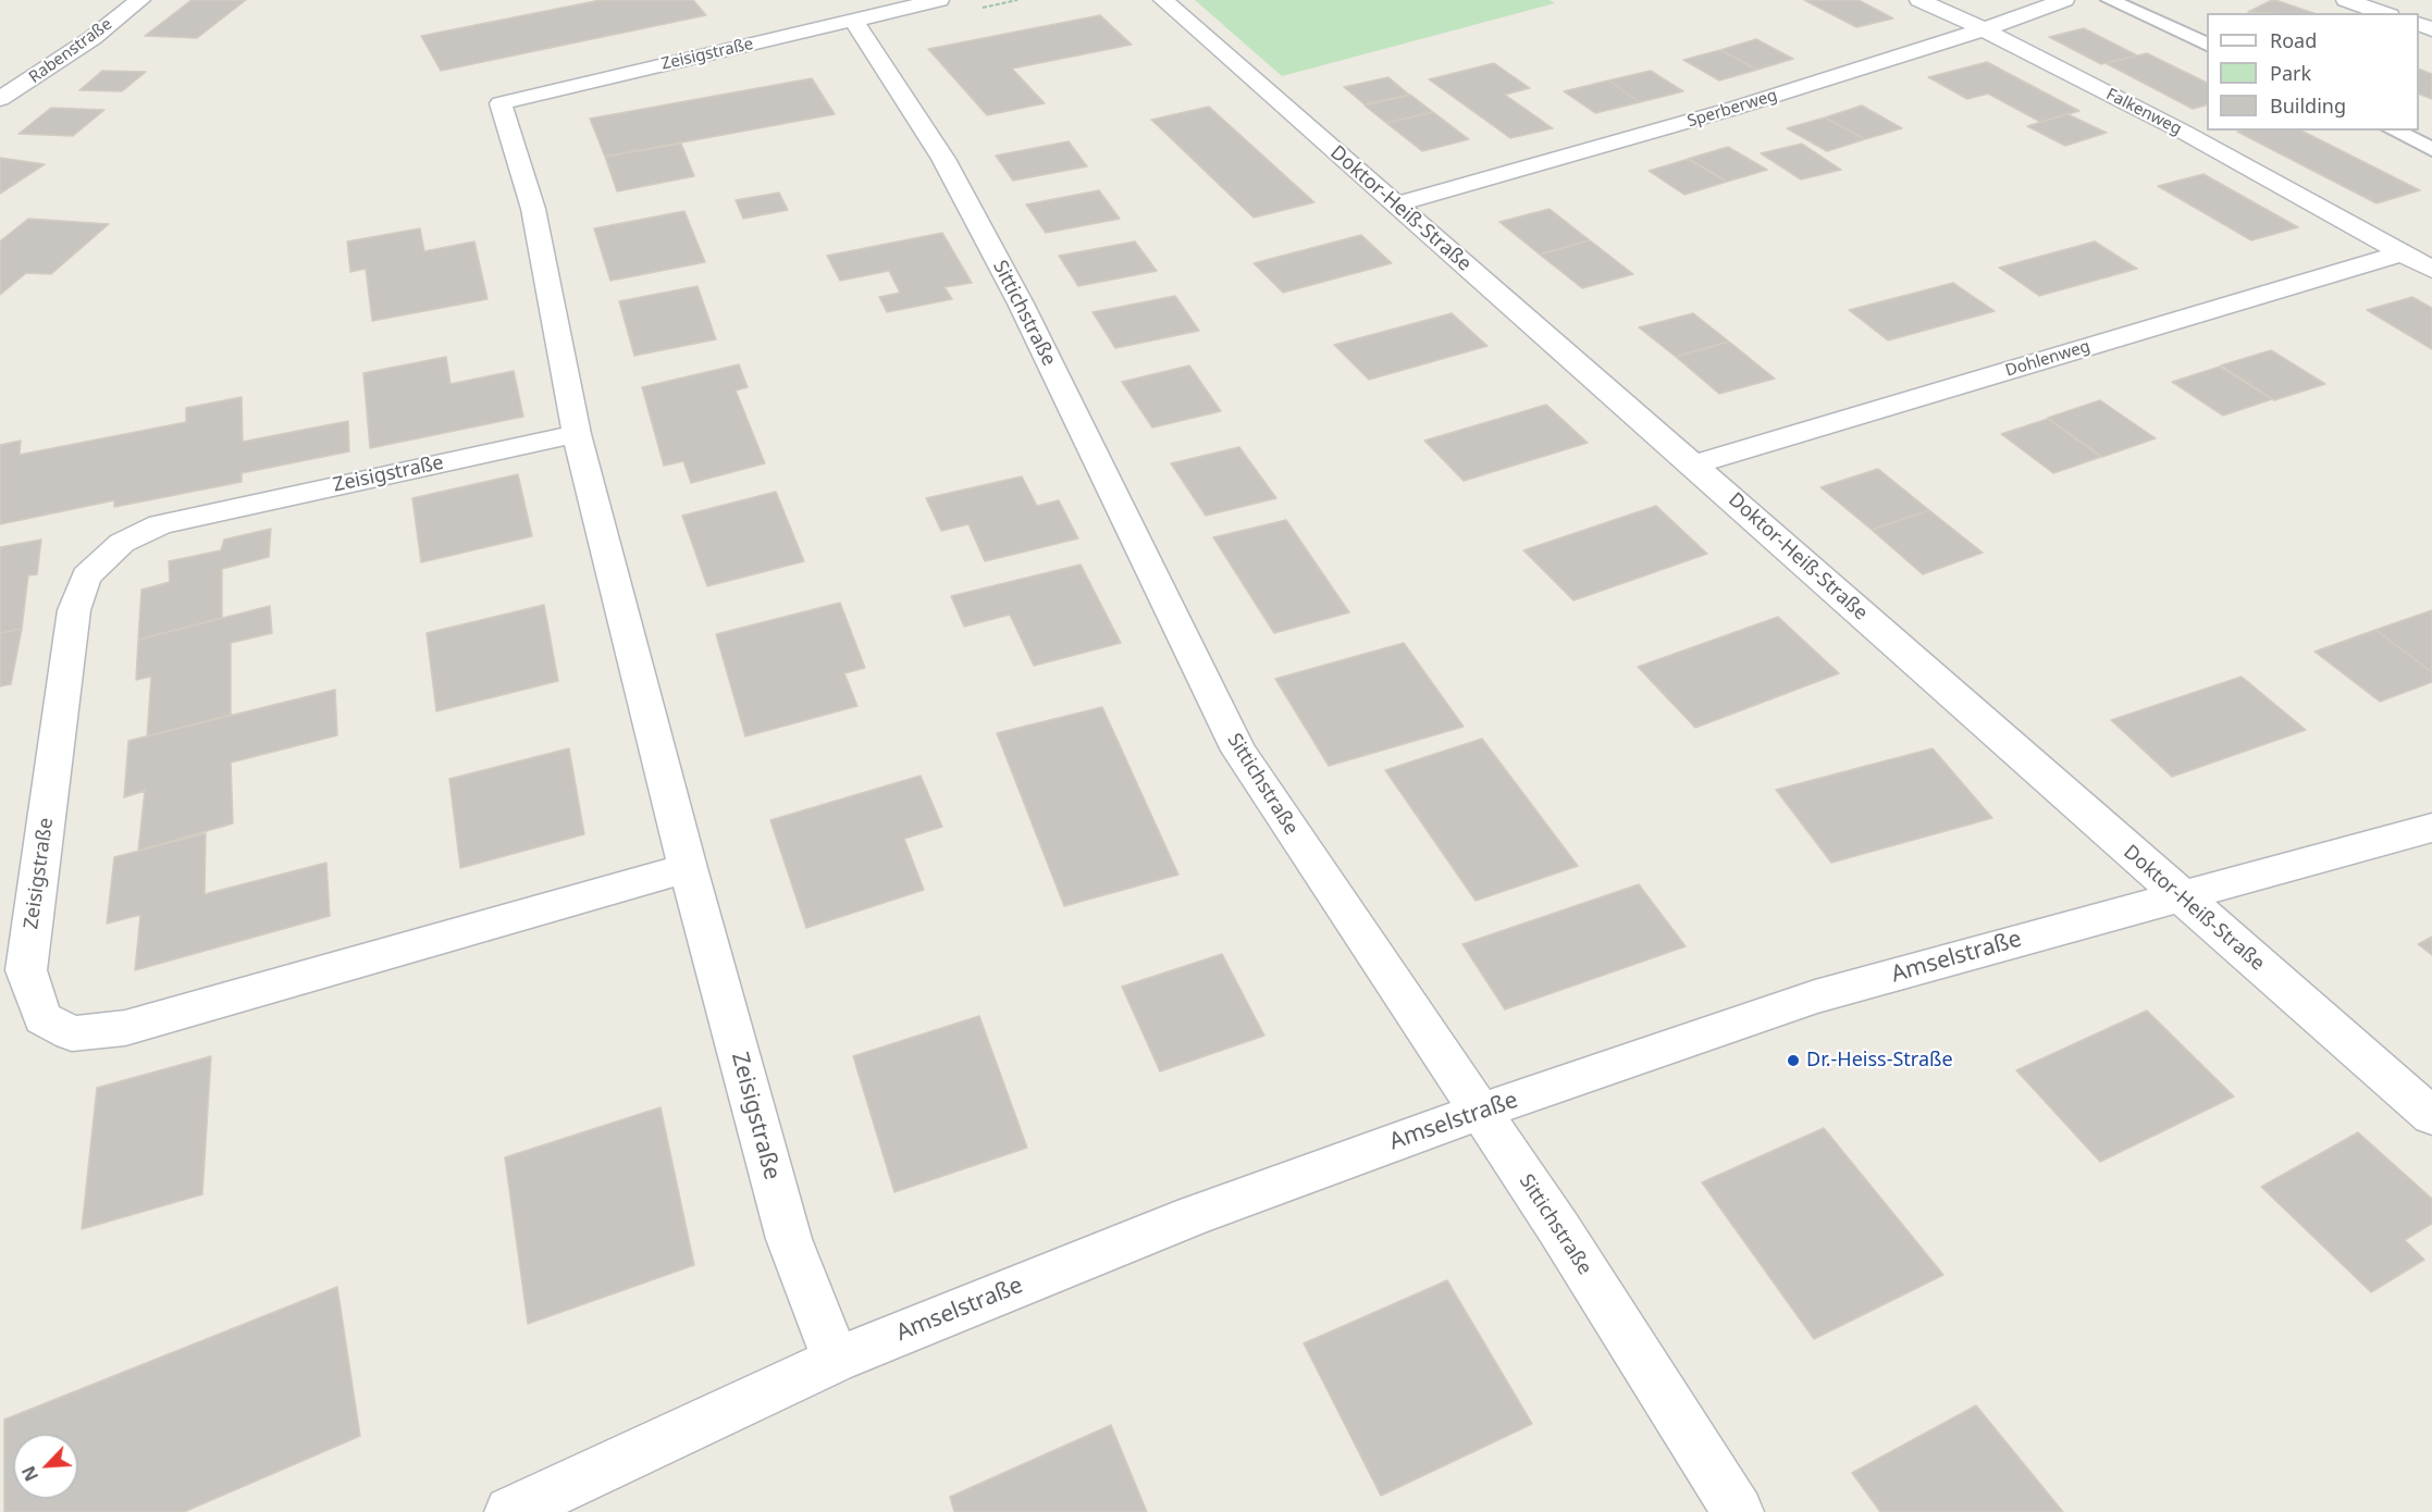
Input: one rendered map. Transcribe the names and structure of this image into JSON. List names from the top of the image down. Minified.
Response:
{"streets":{"street":["Rabenstraße","Zeisigstraße","Sperberweg","Falkenweg","Doktor-Heiß-Straße","Sittichstraße","Dohlenweg","Amselstraße"]},"crossings":[["Zeisigstraße","Sittichstraße"],["Zeisigstraße","Amselstraße"],["Sperberweg","Falkenweg"],["Sperberweg","Doktor-Heiß-Straße"],["Falkenweg","Dohlenweg"],["Doktor-Heiß-Straße","Dohlenweg"],["Doktor-Heiß-Straße","Amselstraße"],["Sittichstraße","Amselstraße"]],"places":["Dr.-Heiss-Straße"],"legend":["Road","Park","Building"],"north":"bottom left"}
